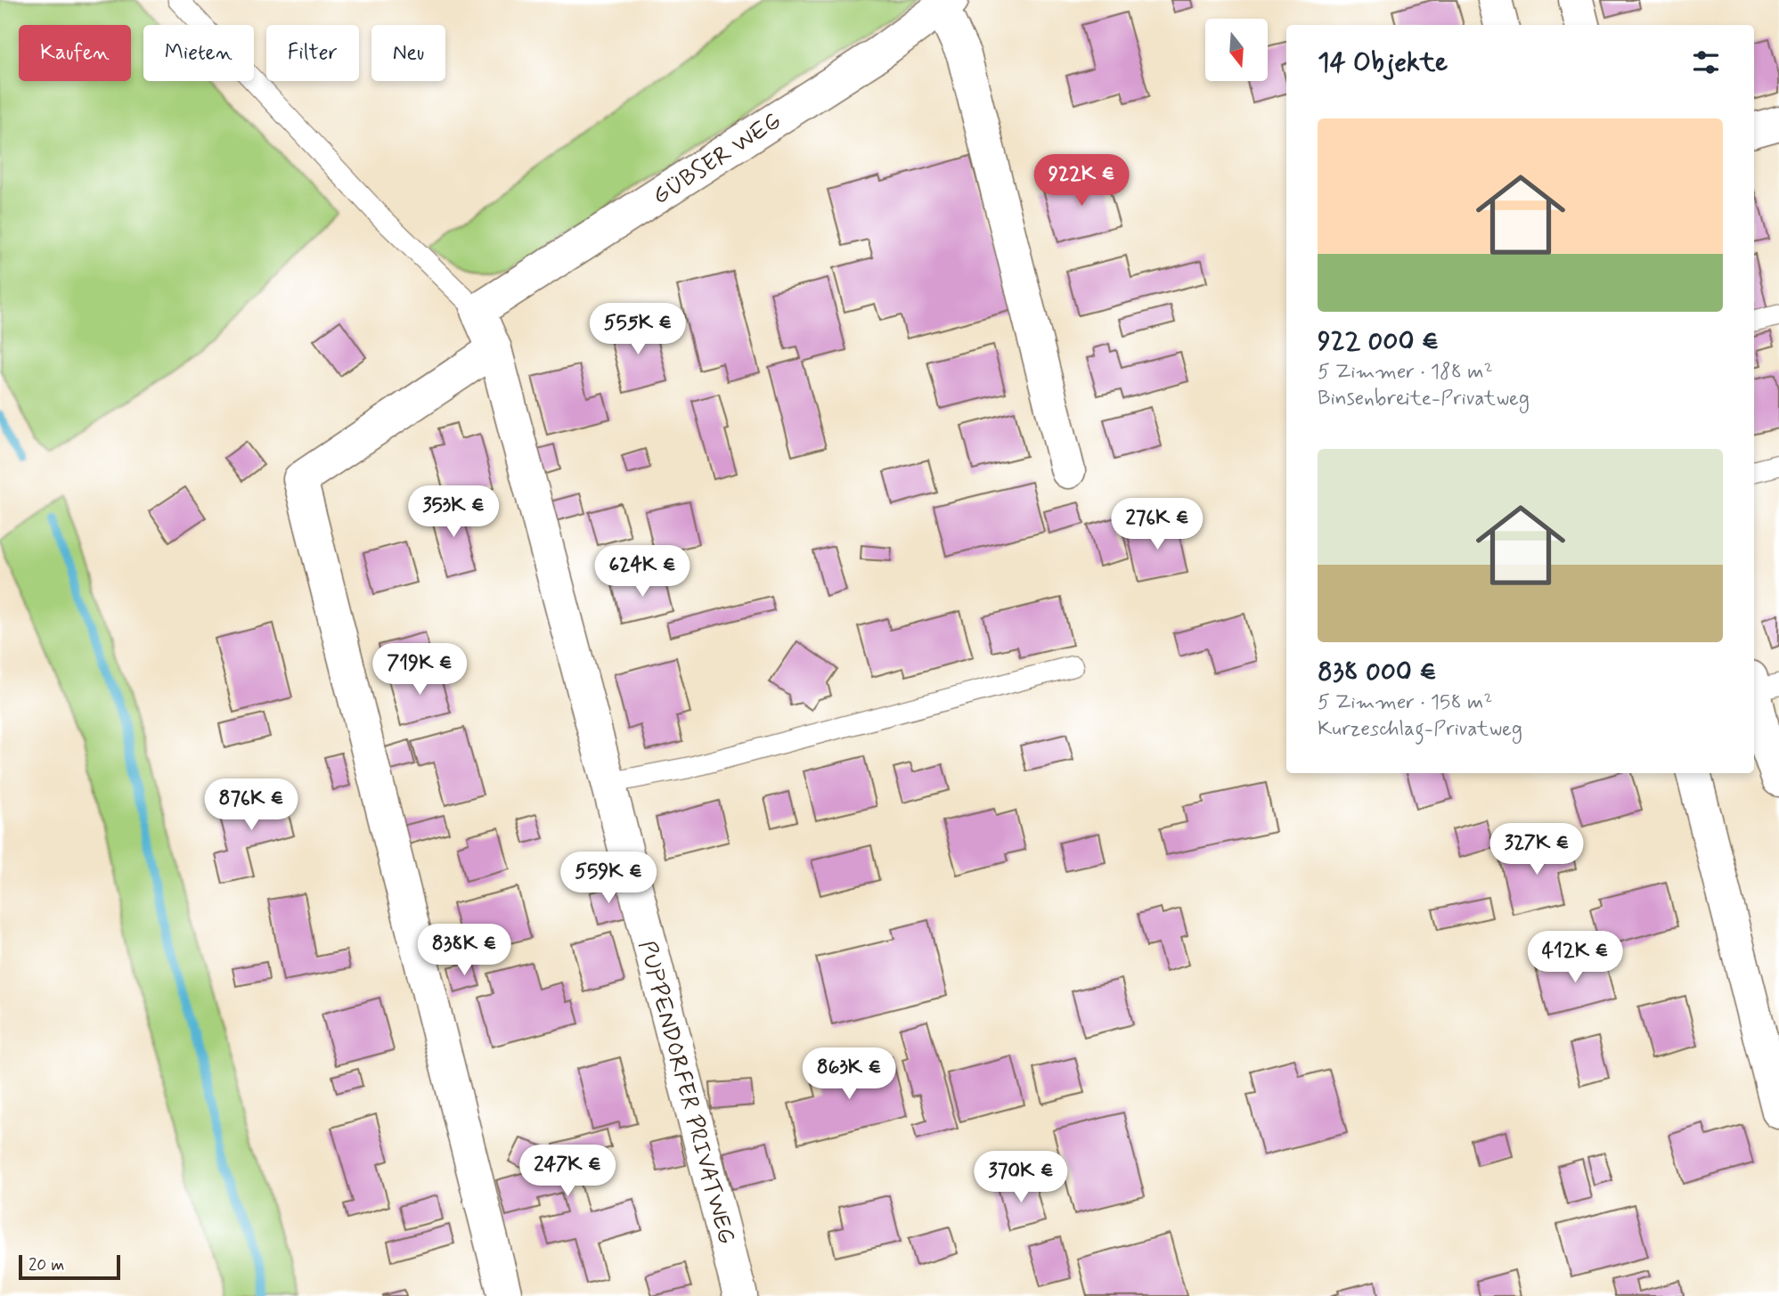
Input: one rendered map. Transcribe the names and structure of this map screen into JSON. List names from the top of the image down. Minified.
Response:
{"streets":{"street":["GÜBSER WEG","PUPPENDORFER PRIVATWEG"]},"crossings":[["GÜBSER WEG","PUPPENDORFER PRIVATWEG"]],"scale_bar":"20 m","north":"bottom","page":{"chip":["Kaufen","Mieten","Filter","Neu"],"heading":"14 Objekte","list":[{"name":"922 000 €","note":"5 Zimmer · 188 m² · Binsenbreite-Privatweg"},{"name":"838 000 €","note":"5 Zimmer · 158 m² · Kurzeschlag-Privatweg"}],"price":["922K €","555K €","353K €","276K €","624K €","719K €","876K €","327K €","559K €","838K €","412K €","863K €","247K €","370K €"],"scale":"20 m"}}
